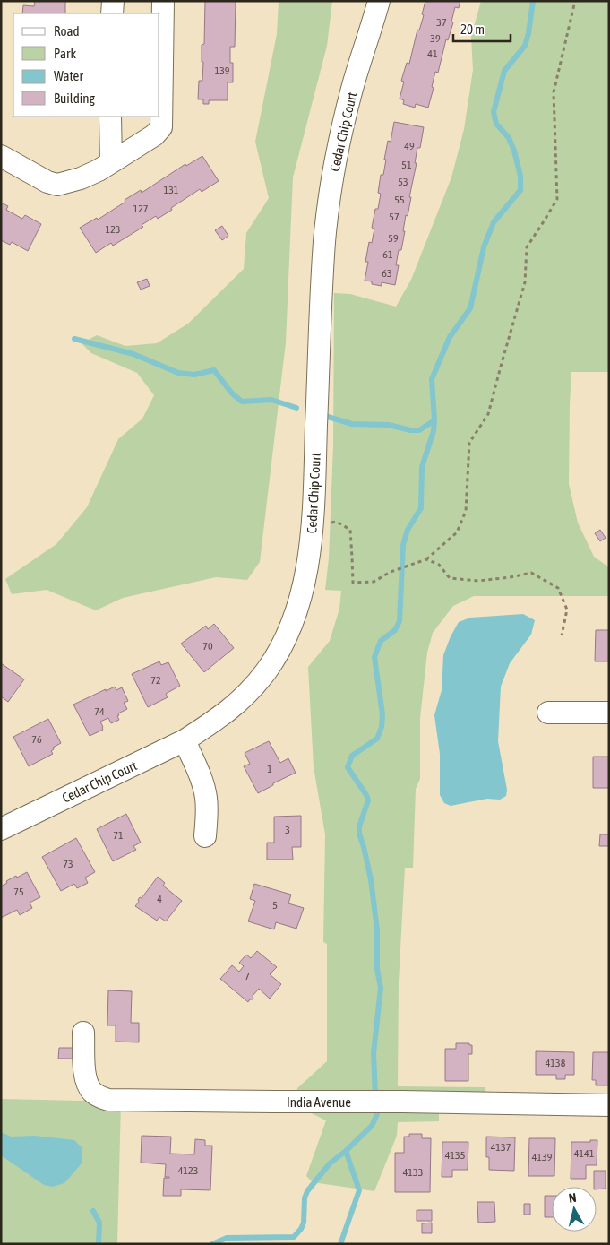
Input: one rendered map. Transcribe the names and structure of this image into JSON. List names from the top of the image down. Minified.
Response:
{"streets":{"street":["Cedar Chip Court","India Avenue"]},"house_numbers":["37","39","41","139","49","51","53","131","55","127","57","123","59","61","63","70","72","74","76","1","3","71","73","75","4","5","7","4138","4137","4141","4135","4139","4123","4133"],"legend":["Road","Park","Water","Building"],"scale_bar":"20 m","north":"top"}
